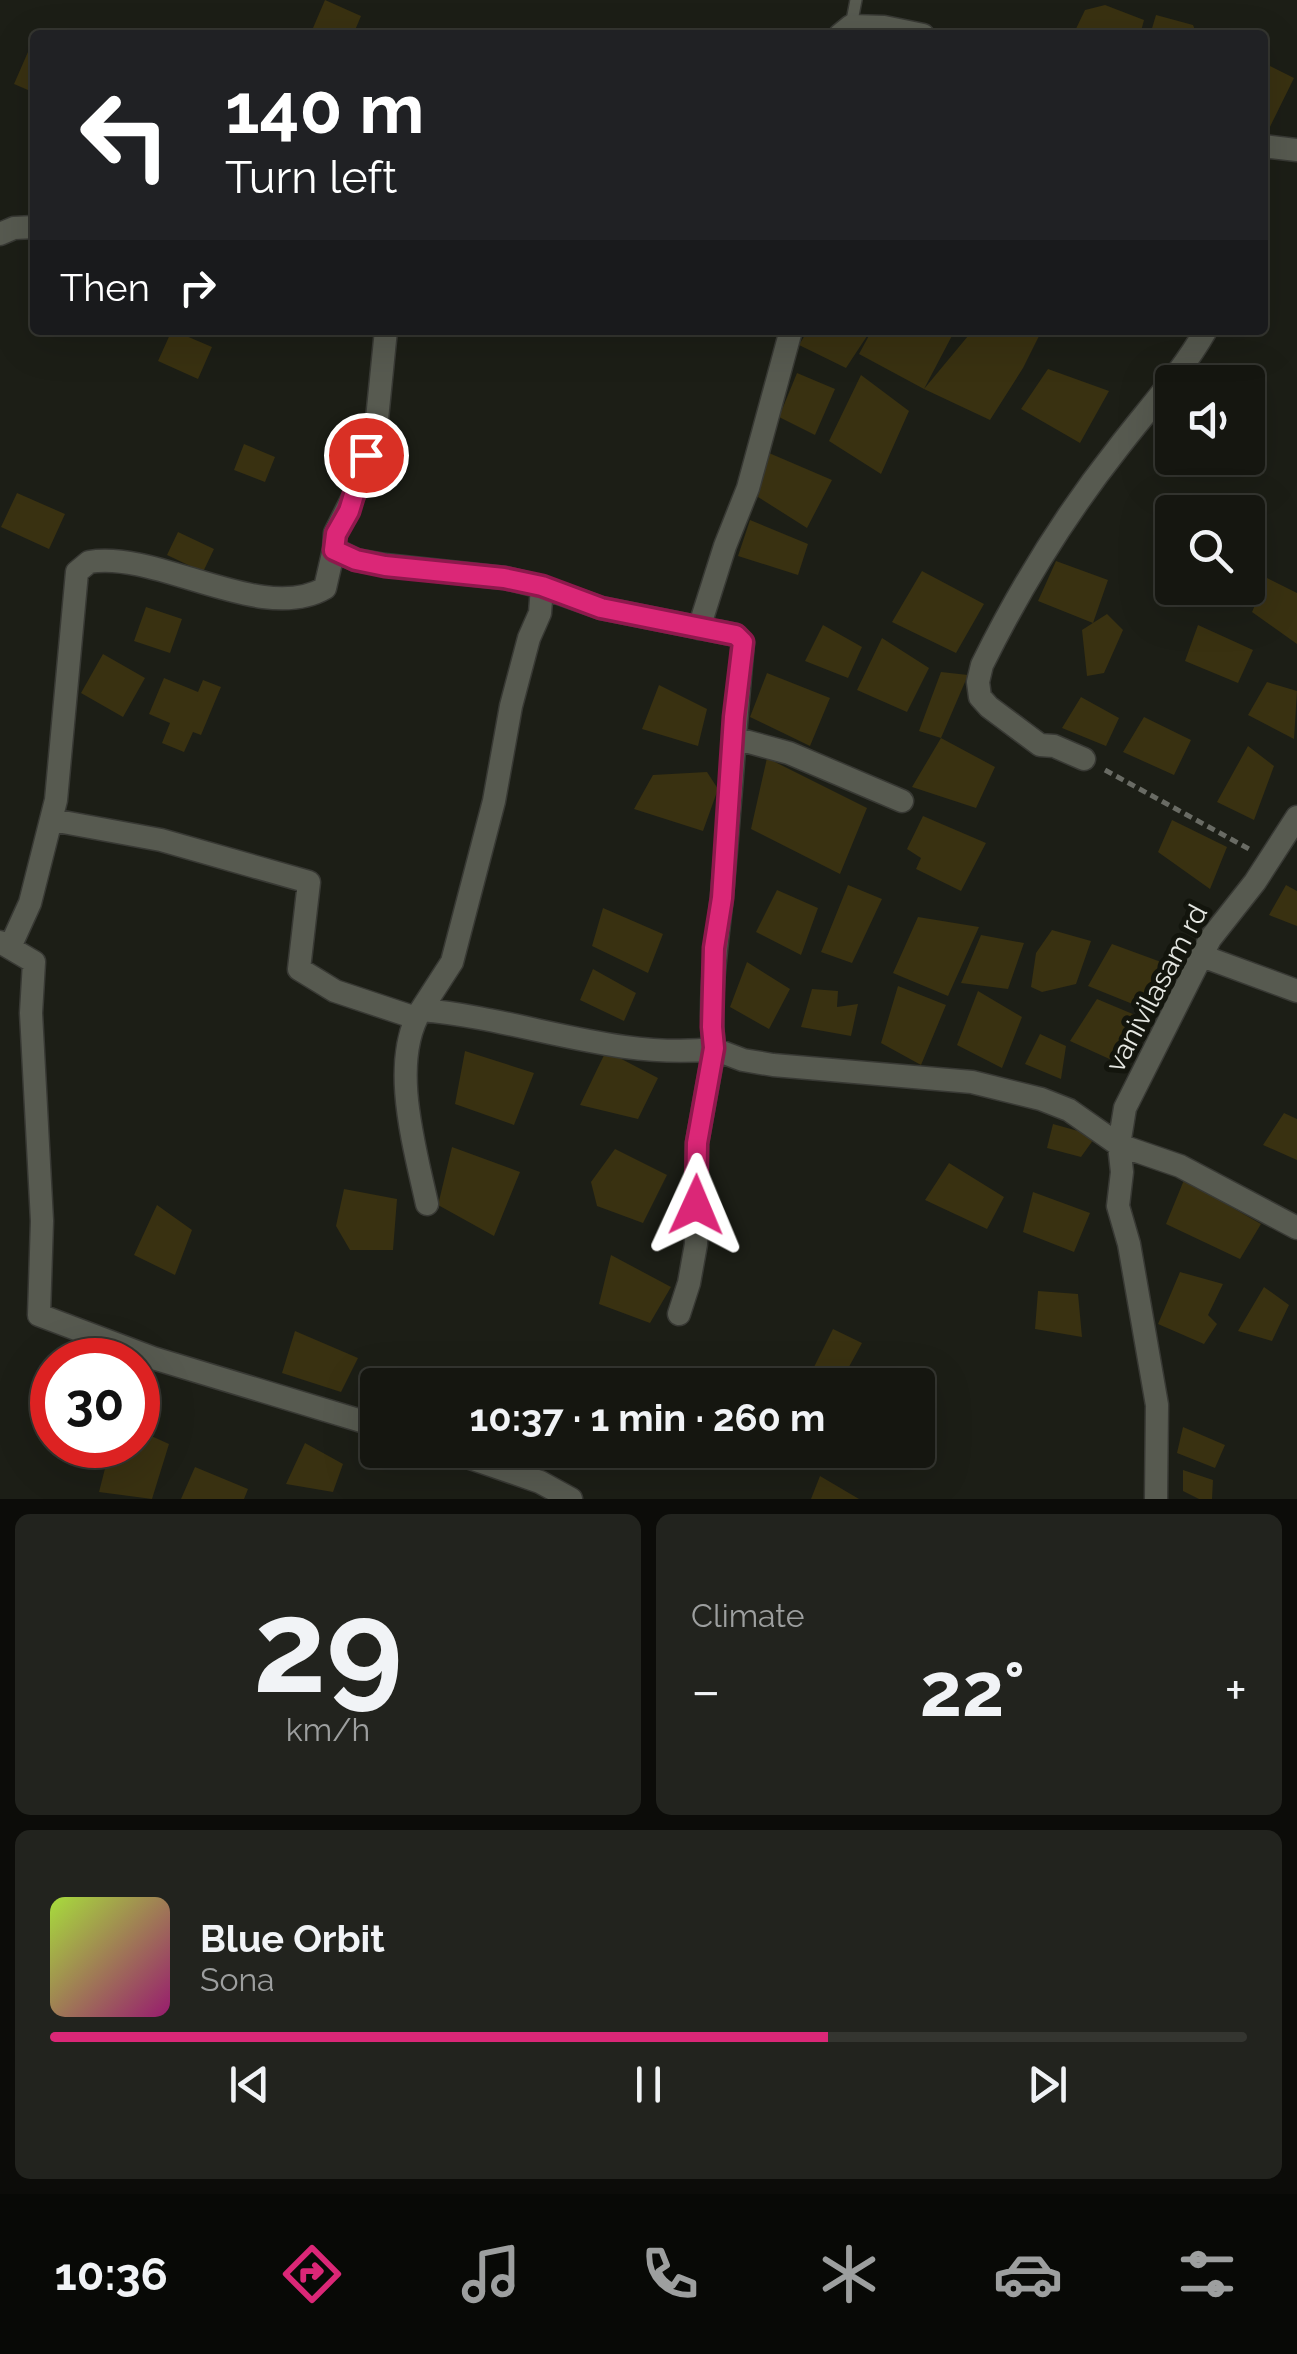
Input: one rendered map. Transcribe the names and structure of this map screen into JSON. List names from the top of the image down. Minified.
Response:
{"streets":{"street":["vanivilasam rd"]},"page":{"turn":["140 m","Turn left"],"then":"Then","limit":"30","trip":"10:37 · 1 min · 260 m","tile":[["29","km/h"],"Climate"],"heat":["−","22°","+"],"song":["Blue Orbit","Sona"],"tabs":"10:36"}}
